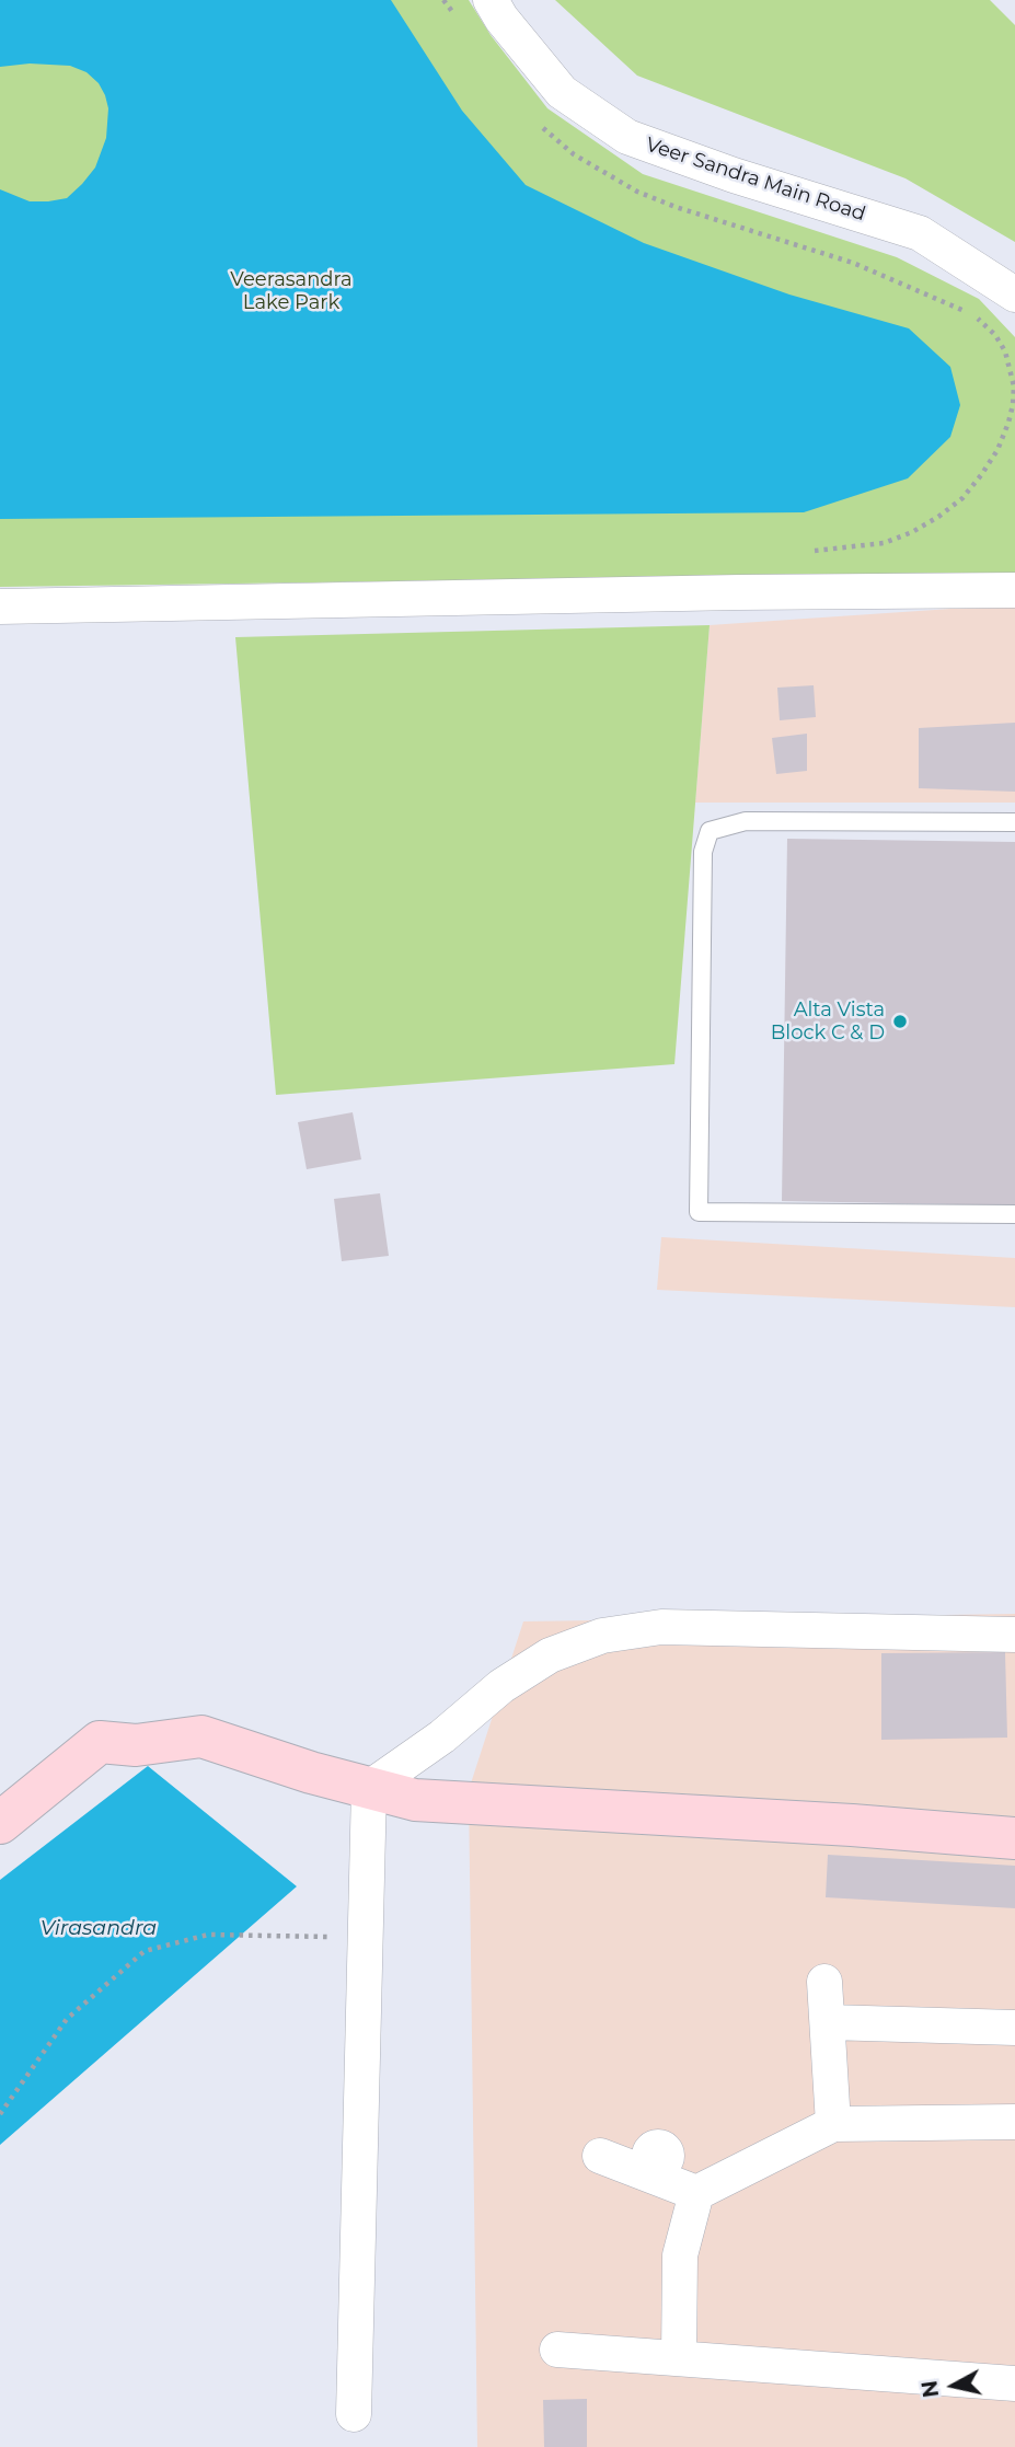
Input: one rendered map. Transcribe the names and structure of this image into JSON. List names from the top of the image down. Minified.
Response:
{"streets":{"street":["Veer Sandra Main Road"]},"water":["Virasandra"],"parks":["Veerasandra Lake Park"],"places":["Alta Vista Block C & D"],"north":"left"}
